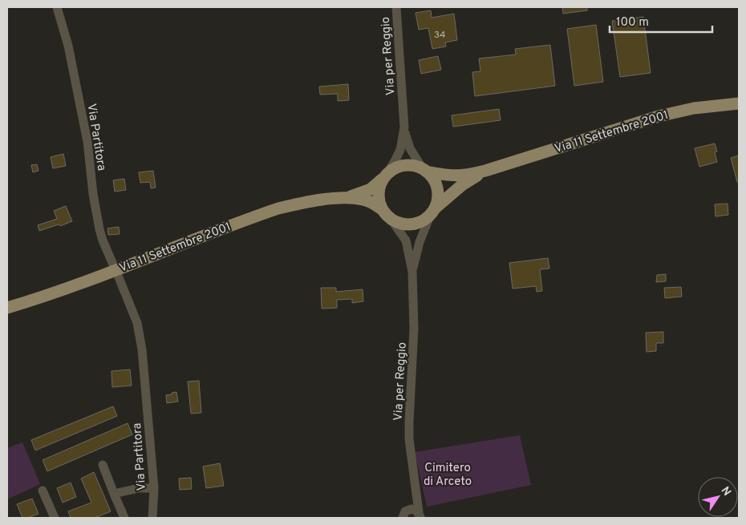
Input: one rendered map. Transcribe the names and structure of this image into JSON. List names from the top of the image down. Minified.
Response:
{"streets":{"main road":["Via 11 Settembre 2001"],"street":["Via per Reggio","Via Partitora"]},"crossings":[["Via per Reggio","Via 11 Settembre 2001"],["Via 11 Settembre 2001","Via Partitora"]],"parks":["Cimitero di Arceto"],"house_numbers":["34"],"scale_bar":"100 m","north":"top right"}
